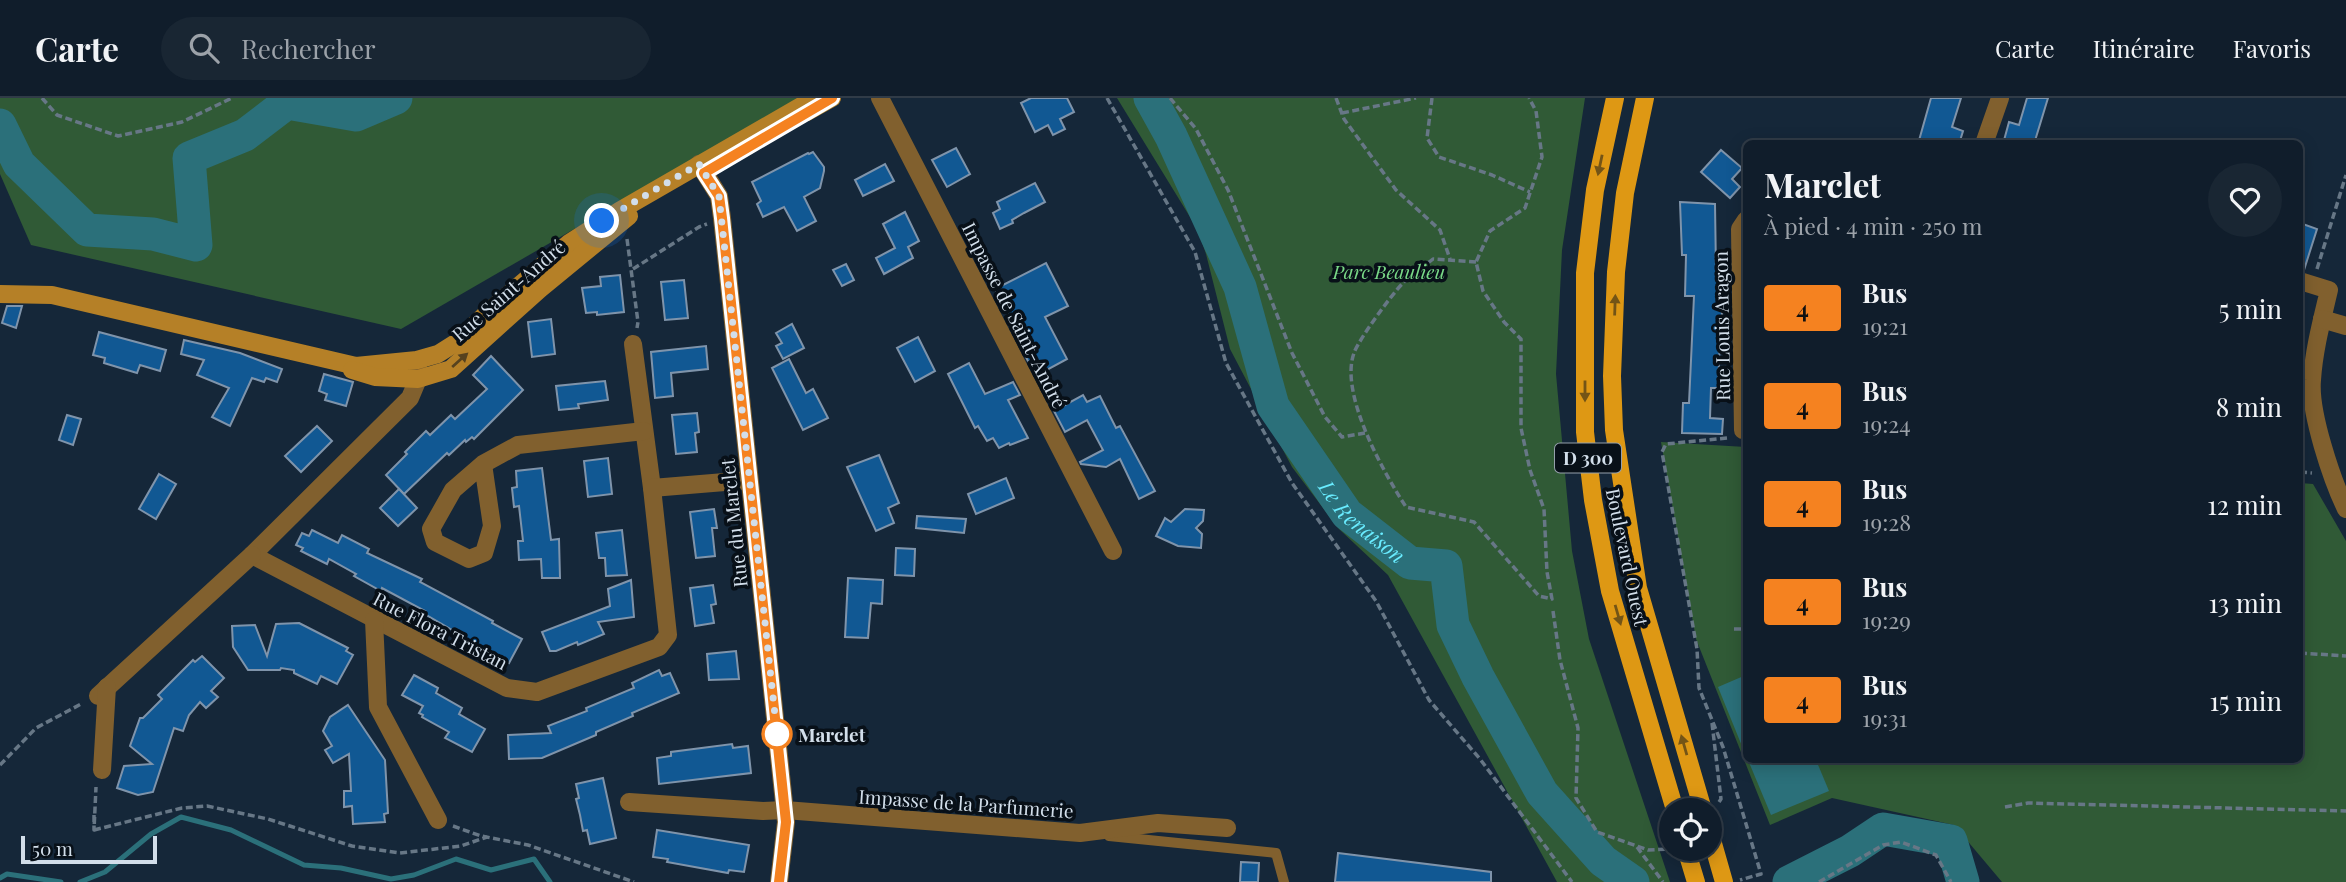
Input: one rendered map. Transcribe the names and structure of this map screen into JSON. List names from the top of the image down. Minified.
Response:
{"streets":{"main road":["D 300","Boulevard Ouest"],"street":["Rue Saint-André","Impasse de Saint-André","Rue Louis Aragon","Rue du Marclet","Rue Flora Tristan","Impasse de la Parfumerie"]},"crossings":[["Rue Saint-André","Rue du Marclet"],["Rue du Marclet","Impasse de la Parfumerie"]],"water":["Le Renaison"],"parks":["Parc Beaulieu"],"places":["Marclet"],"lines":["bus line 4"],"scale_bar":"50 m","page":{"header":"Carte","search":"Rechercher","nav":["Carte","Itinéraire","Favoris"],"heading":["Marclet","À pied · 4 min · 250 m"],"list":[{"mark":"4","name":"Bus","note":"19:21","value":"5 min"},{"mark":"4","name":"Bus","note":"19:24","value":"8 min"},{"mark":"4","name":"Bus","note":"19:28","value":"12 min"},{"mark":"4","name":"Bus","note":"19:29","value":"13 min"},{"mark":"4","name":"Bus","note":"19:31","value":"15 min"}],"scale":"50 m"}}
